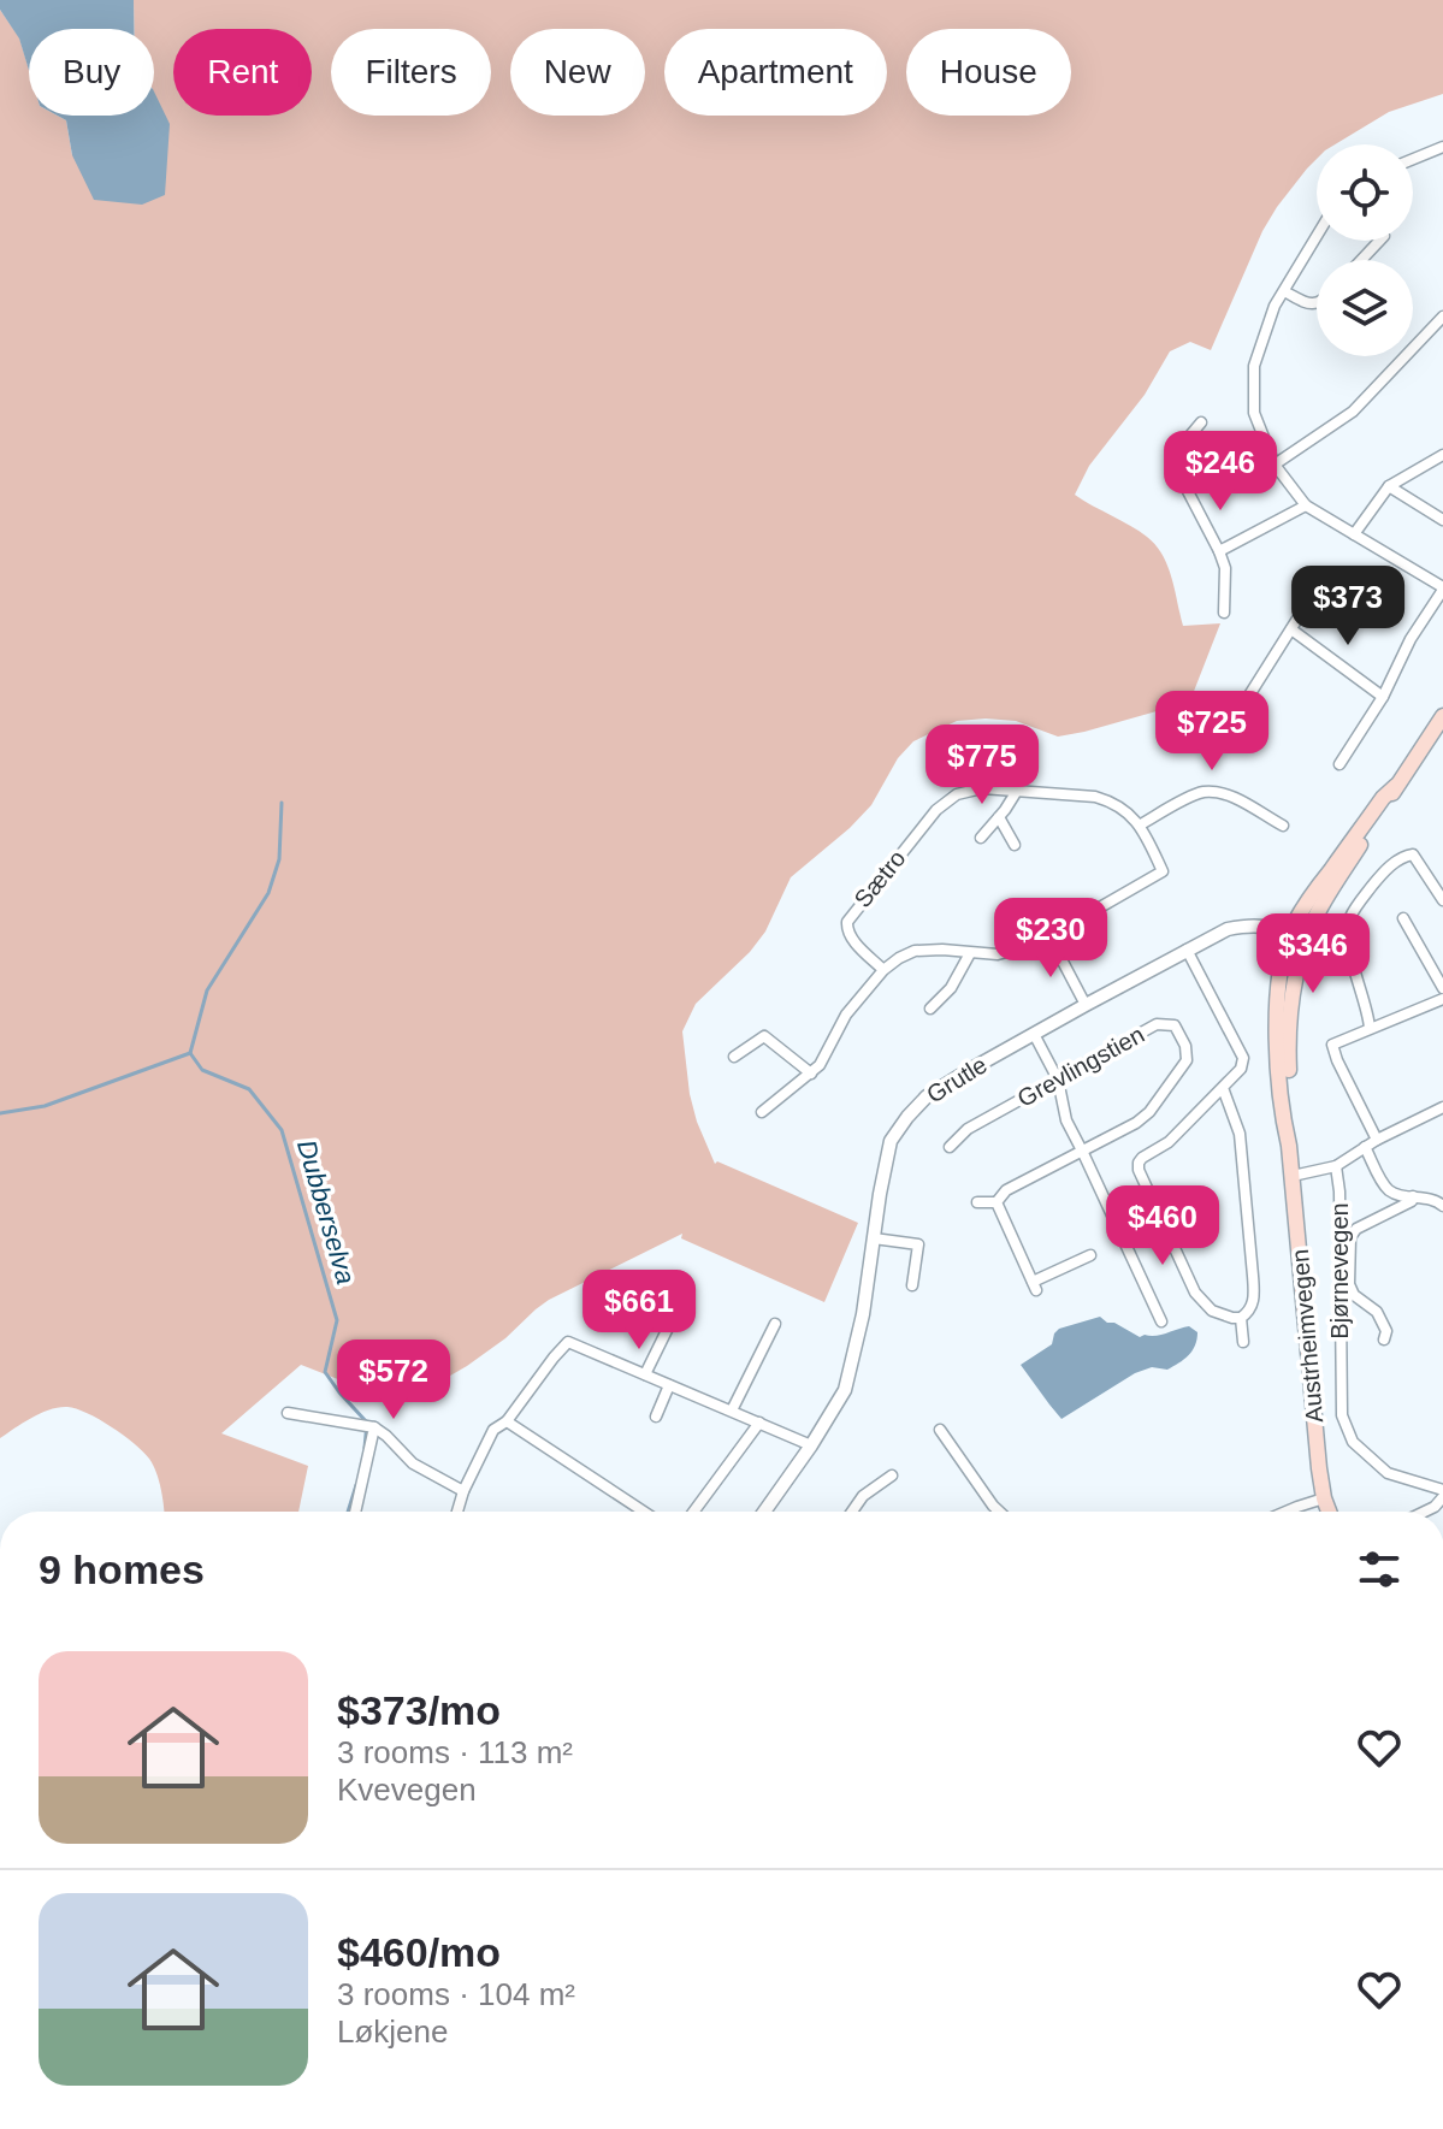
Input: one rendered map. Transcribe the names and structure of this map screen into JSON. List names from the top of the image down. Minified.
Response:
{"streets":{"main road":["Austrheimvegen"],"street":["Sætro","Grevlingstien","Grutle","Bjørnevegen"]},"crossings":[["Grutle","Austrheimvegen"]],"water":["Dubberselva"],"page":{"chip":["Buy","Rent","Filters","New","Apartment","House"],"price":["$246","$373","$725","$775","$230","$346","$460","$661","$572"],"heading":"9 homes","list":[{"name":"$373/mo","note":"3 rooms · 113 m² · Kvevegen"},{"name":"$460/mo","note":"3 rooms · 104 m² · Løkjene"}]}}
